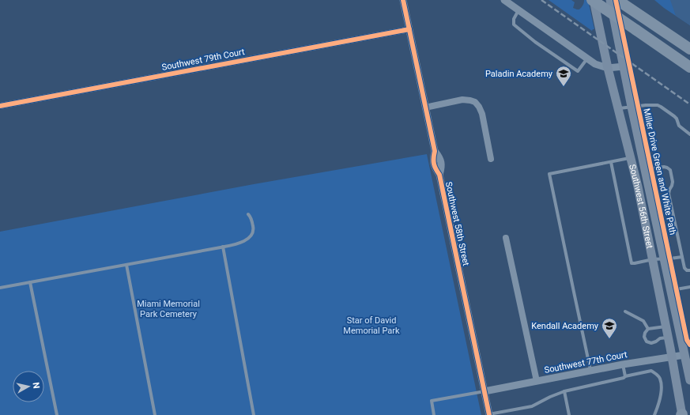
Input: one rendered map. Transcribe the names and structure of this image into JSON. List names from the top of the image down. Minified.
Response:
{"streets":{"main road":["Southwest 56th Street"],"street":["Southwest 79th Court","Southwest 58th Street","Southwest 77th Court"],"cycle path":["Miller Drive Green and White Path"]},"crossings":[["Southwest 79th Court","Southwest 58th Street"],["Southwest 56th Street","Southwest 77th Court"],["Southwest 58th Street","Southwest 77th Court"]],"parks":["Miami Memorial Park Cemetery","Star of David Memorial Park"],"places":{"school or university":["Paladin Academy","Kendall Academy"]},"north":"right"}
